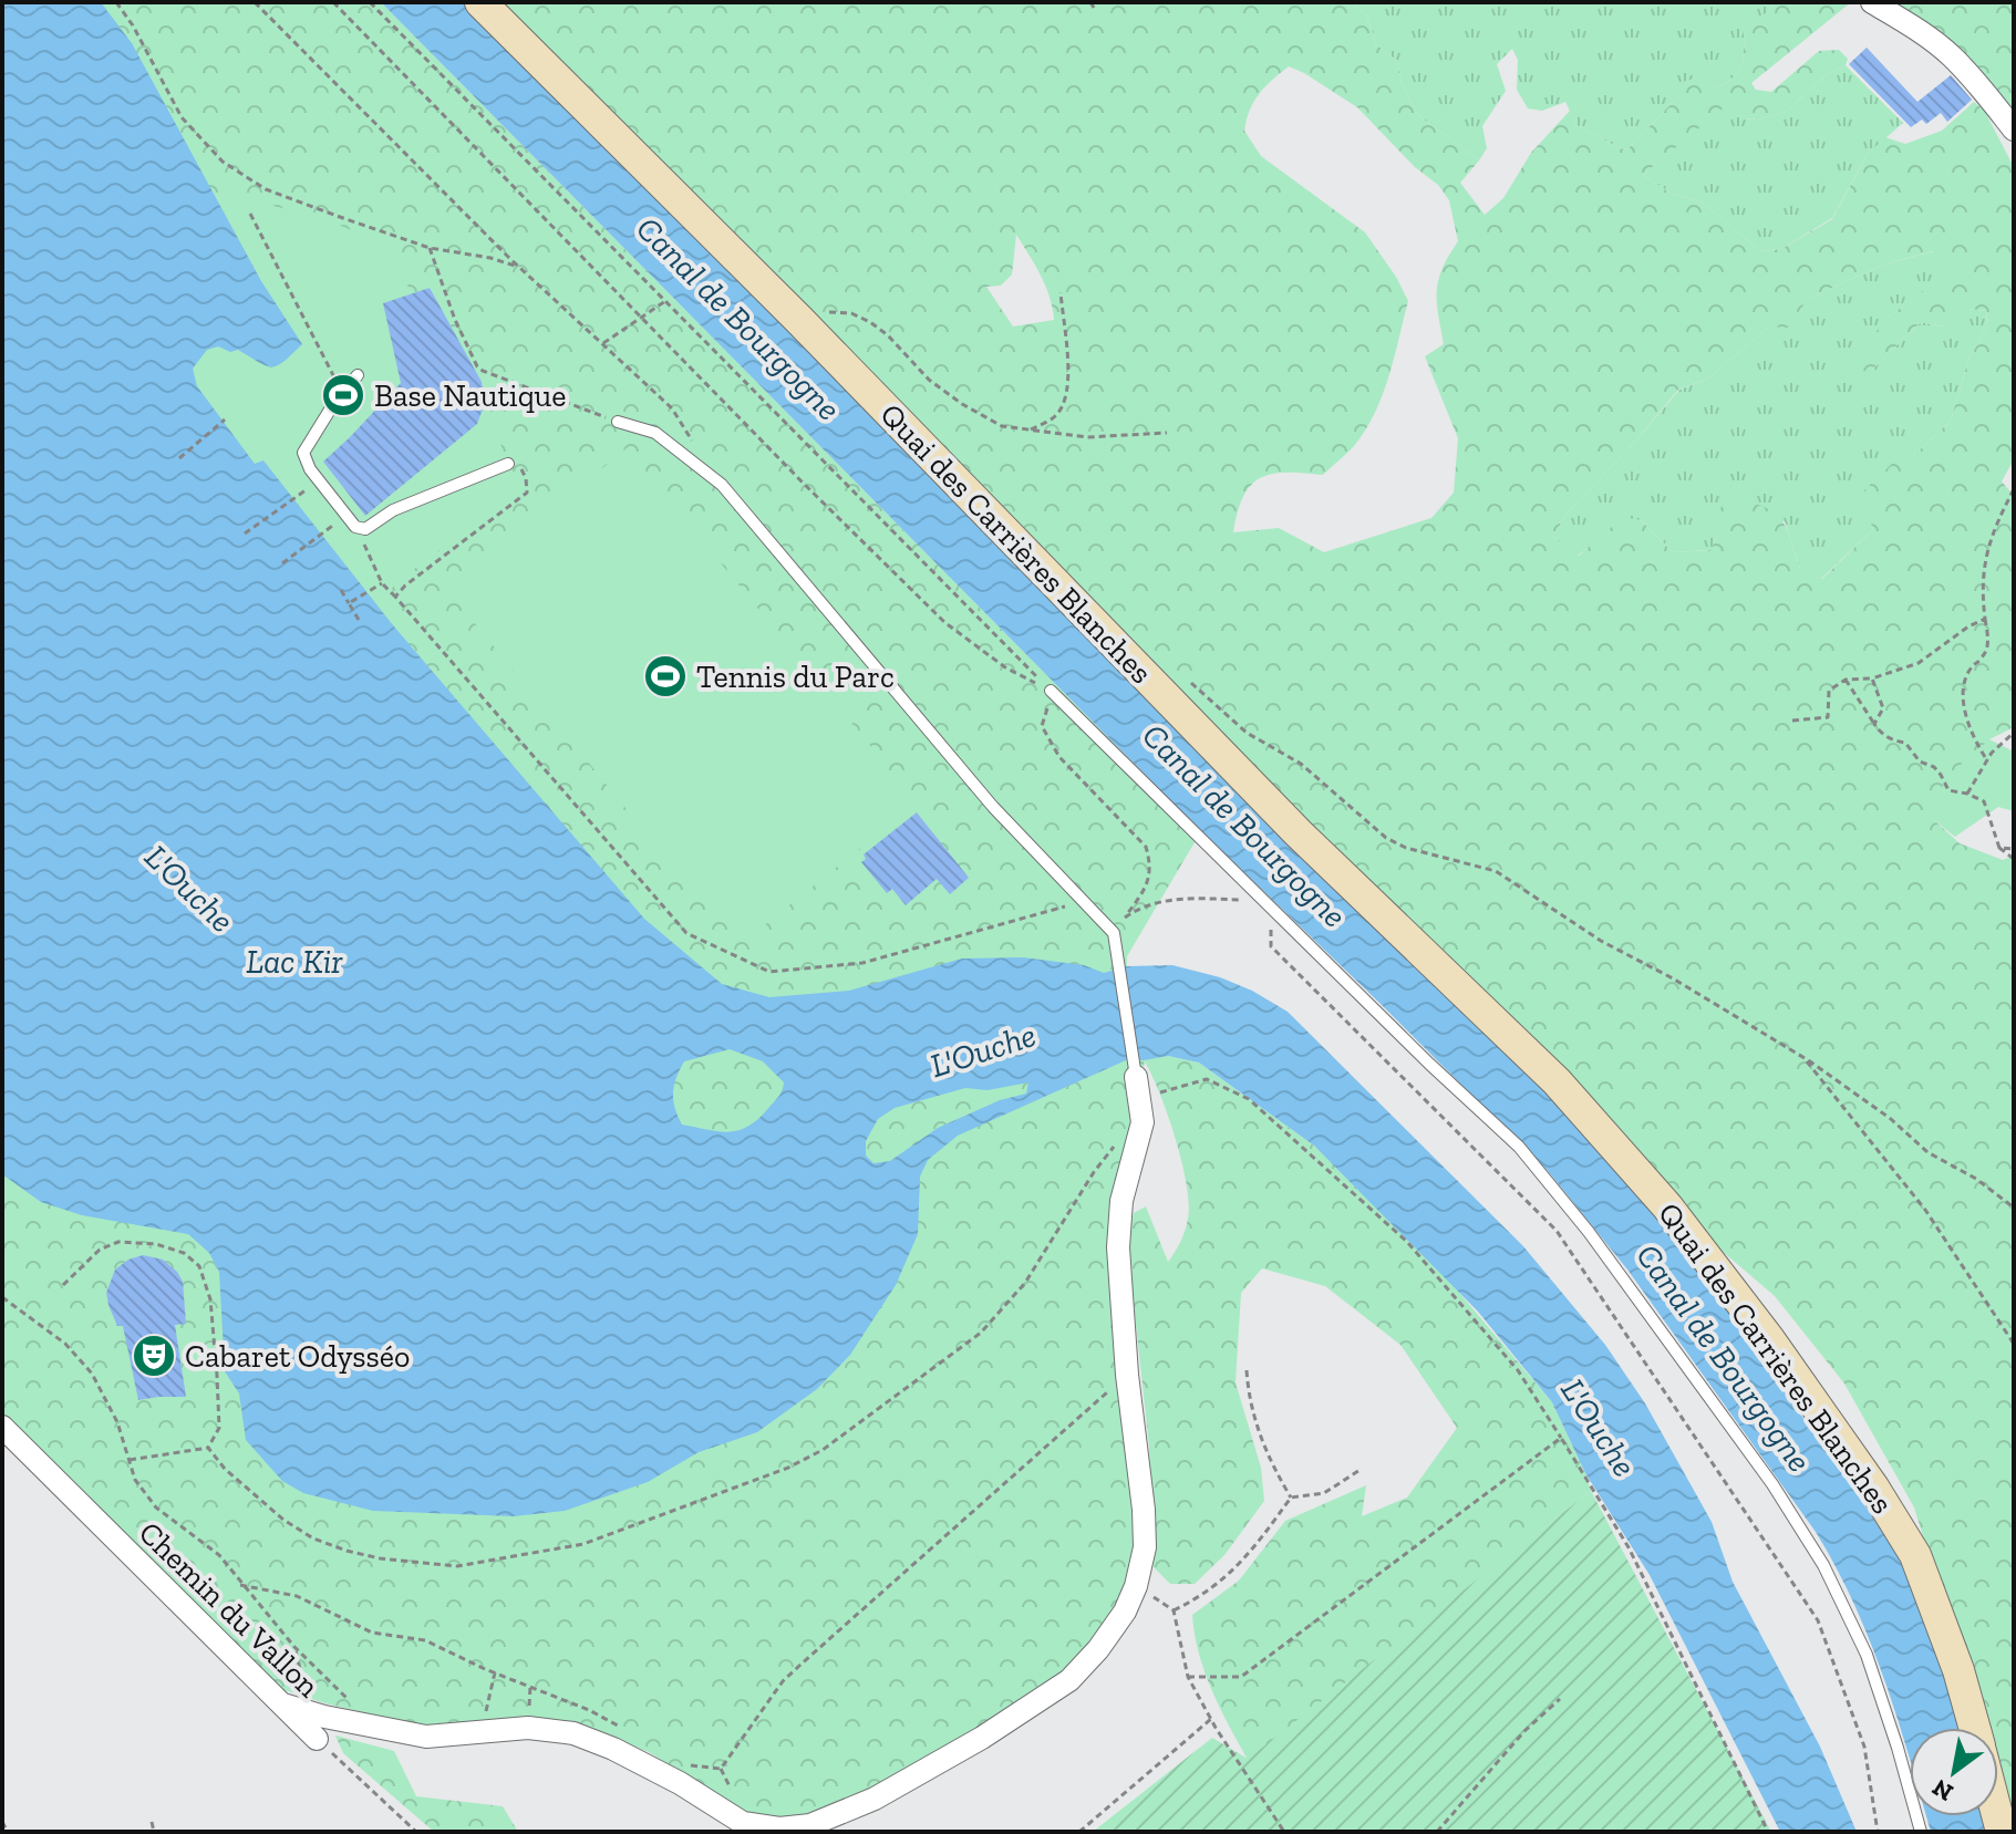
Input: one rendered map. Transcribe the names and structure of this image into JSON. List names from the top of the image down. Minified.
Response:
{"streets":{"street":["Quai des Carrières Blanches","Chemin du Vallon"]},"water":["Canal de Bourgogne","L'Ouche","Lac Kir"],"places":{"sports":["Base Nautique","Tennis du Parc"],"theatre":["Cabaret Odysséo"]},"north":"bottom left"}
